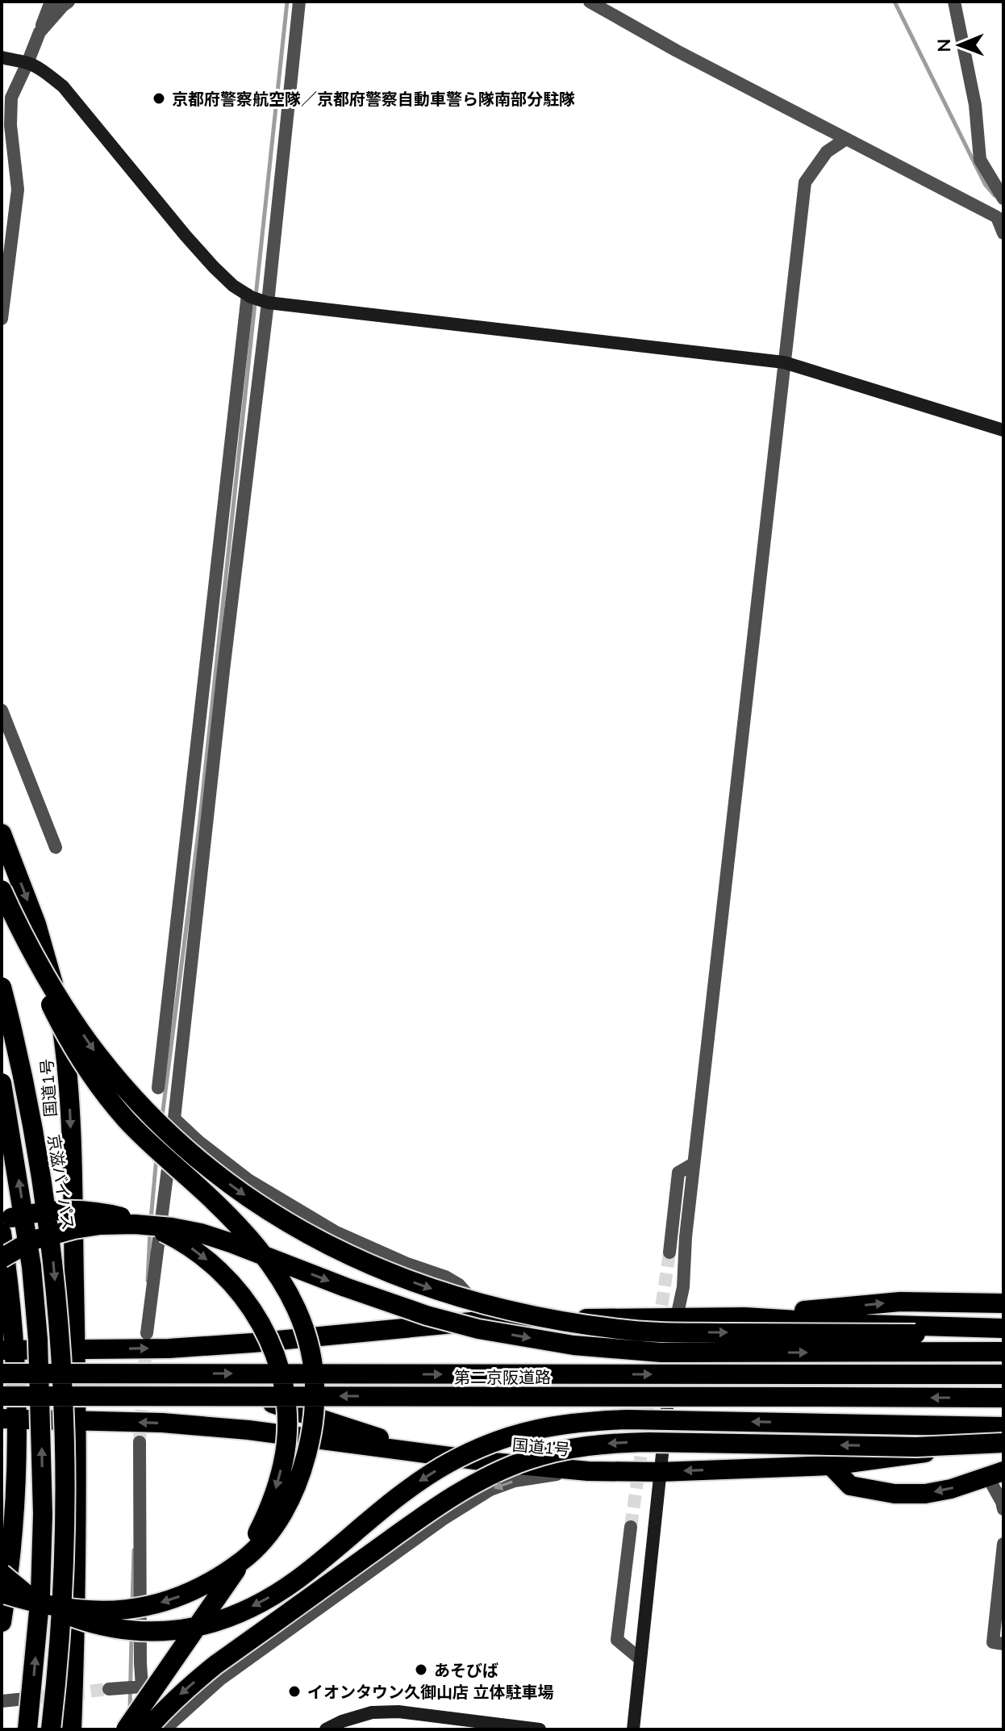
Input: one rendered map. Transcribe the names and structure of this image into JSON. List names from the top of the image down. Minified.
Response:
{"streets":{"highway":["国道1号","京滋バイパス","第二京阪道路"]},"crossings":[["国道1号","京滋バイパス"]],"places":["京都府警察航空隊／京都府警察自動車警ら隊南部分駐隊","あそびば","イオンタウン久御山店 立体駐車場"],"north":"left"}
